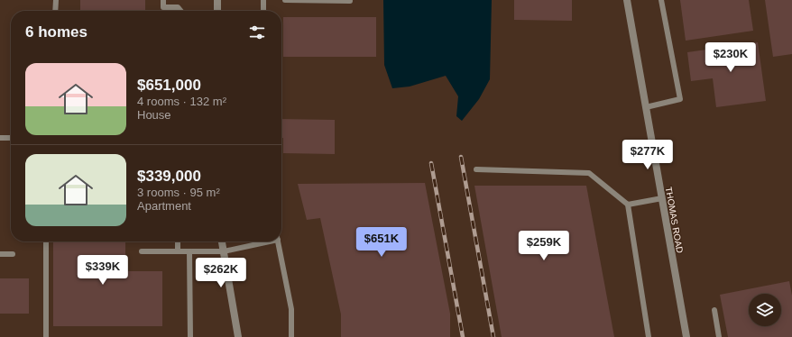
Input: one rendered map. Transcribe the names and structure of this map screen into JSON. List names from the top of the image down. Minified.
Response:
{"streets":{"street":["THOMAS ROAD"]},"page":{"heading":"6 homes","price":["$230K","$277K","$651K","$259K","$339K","$262K"],"list":[{"name":"$651,000","note":"4 rooms · 132 m² · House"},{"name":"$339,000","note":"3 rooms · 95 m² · Apartment"}]}}
